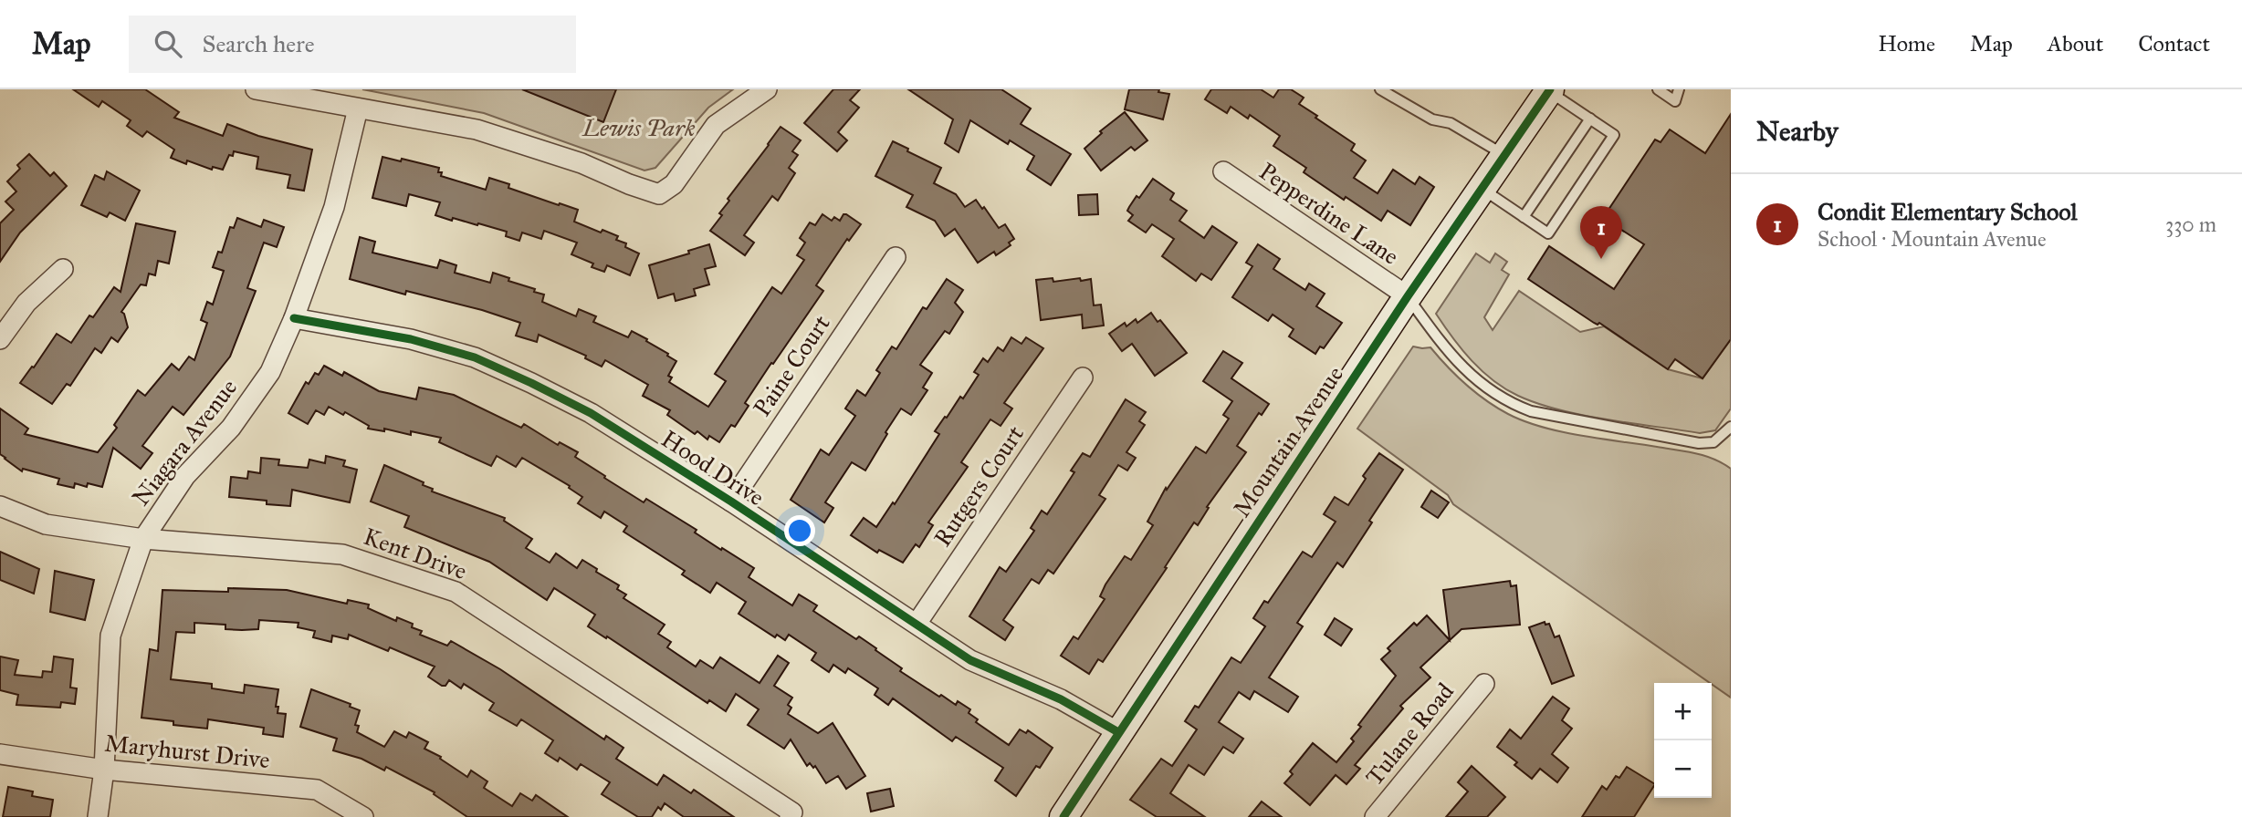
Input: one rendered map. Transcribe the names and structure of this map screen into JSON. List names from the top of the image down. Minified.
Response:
{"streets":{"main road":["Mountain Avenue"],"street":["Pepperdine Lane","Paine Court","Niagara Avenue","Hood Drive","Rutgers Court","Kent Drive","Tulane Road","Maryhurst Drive"]},"crossings":[["Pepperdine Lane","Mountain Avenue"],["Paine Court","Hood Drive"],["Mountain Avenue","Hood Drive"],["Niagara Avenue","Hood Drive"],["Niagara Avenue","Kent Drive"],["Niagara Avenue","Maryhurst Drive"],["Hood Drive","Rutgers Court"]],"parks":["Lewis Park"],"page":{"header":"Map","search":"Search here","nav":["Home","Map","About","Contact"],"heading":"Nearby","list":[{"mark":"1","name":"Condit Elementary School","note":"School · Mountain Avenue","value":"330 m"}],"pins":"1","map_buttons":["+","−"]}}
